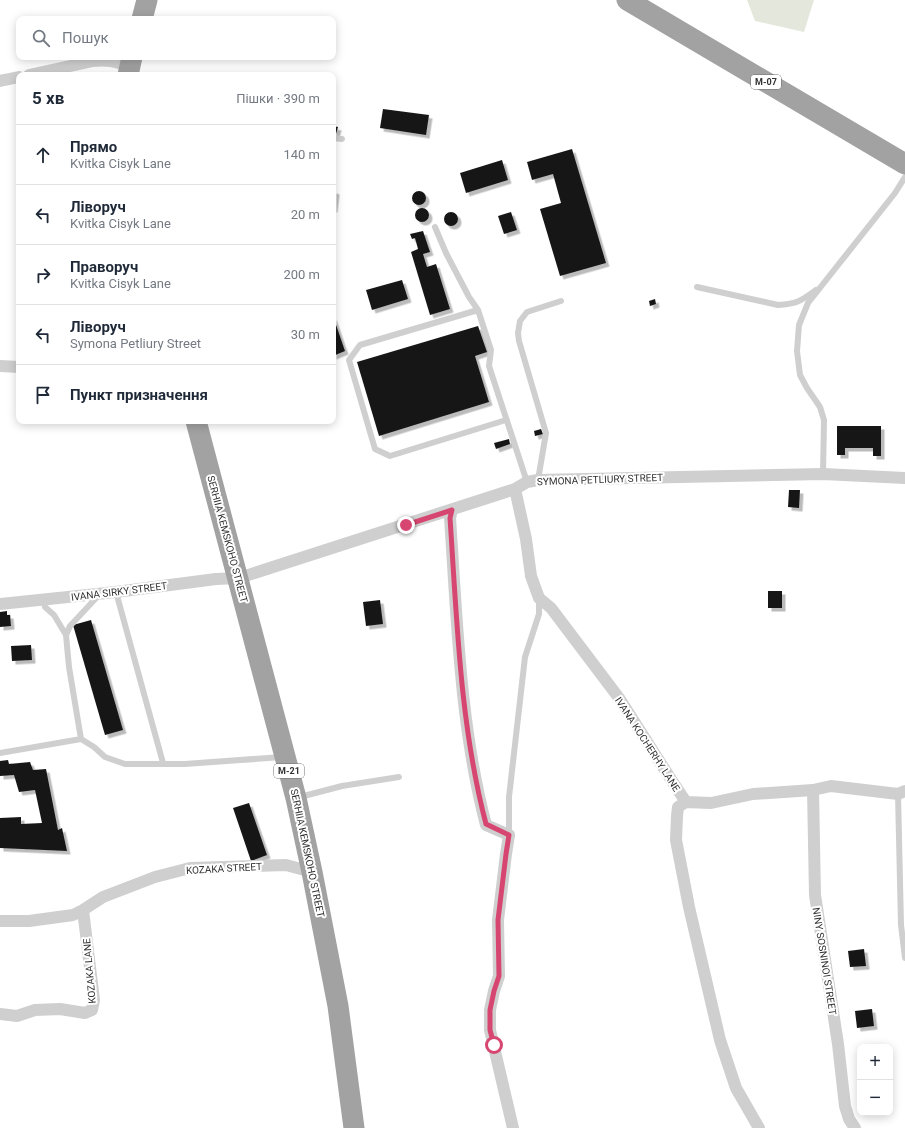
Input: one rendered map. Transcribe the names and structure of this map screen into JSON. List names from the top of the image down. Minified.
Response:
{"streets":{"highway":["М-07","SERHIIA KEMSKOHO STREET","М-21"],"street":["SYMONA PETLIURY STREET","IVANA SIRKY STREET","IVANA KOCHERHY LANE","KOZAKA STREET","NINY SOSNINOI STREET","KOZAKA LANE"]},"crossings":[["SYMONA PETLIURY STREET","SERHIIA KEMSKOHO STREET"],["SYMONA PETLIURY STREET","IVANA SIRKY STREET"],["SERHIIA KEMSKOHO STREET","IVANA SIRKY STREET"],["SERHIIA KEMSKOHO STREET","KOZAKA STREET"],["KOZAKA STREET","KOZAKA LANE"]],"page":{"search":"Пошук","heading":["5 хв","Пішки · 390 m"],"list":[["Прямо","Kvitka Cisyk Lane","140 m"],["Ліворуч","Kvitka Cisyk Lane","20 m"],["Праворуч","Kvitka Cisyk Lane","200 m"],["Ліворуч","Symona Petliury Street","30 m"],"Пункт призначення"],"map_buttons":["+","−"]}}
